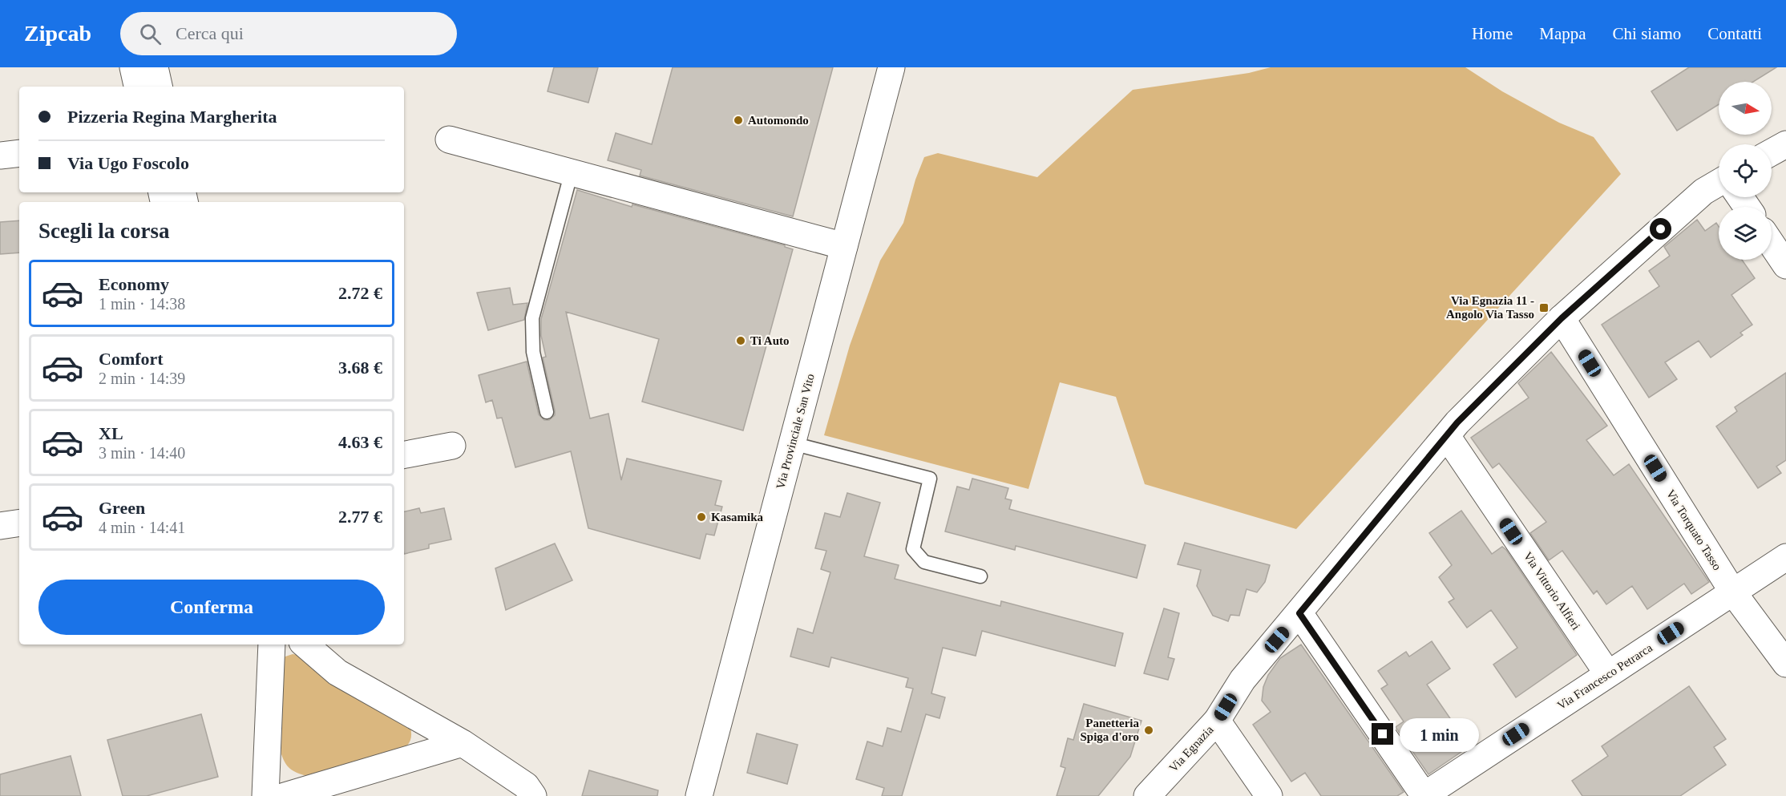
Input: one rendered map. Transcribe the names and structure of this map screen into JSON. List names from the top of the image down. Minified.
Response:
{"streets":{"street":["Via Provinciale San Vito","Via Torquato Tasso","Via Vittorio Alfieri","Via Francesco Petrarca","Via Egnazia"]},"crossings":[["Via Torquato Tasso","Via Francesco Petrarca"],["Via Torquato Tasso","Via Egnazia"],["Via Vittorio Alfieri","Via Francesco Petrarca"],["Via Vittorio Alfieri","Via Egnazia"]],"places":{"other":["Automondo","Ti Auto","Kasamika","Panetteria Spiga d'oro"],"transit":["Via Egnazia 11 - Angolo Via Tasso"]},"north":"right","page":{"header":"Zipcab","search":"Cerca qui","nav":["Home","Mappa","Chi siamo","Contatti"],"banner":["Pizzeria Regina Margherita","Via Ugo Foscolo"],"heading":"Scegli la corsa","list":[{"name":"Economy","note":"1 min · 14:38","value":"2.72 €"},{"name":"Comfort","note":"2 min · 14:39","value":"3.68 €"},{"name":"XL","note":"3 min · 14:40","value":"4.63 €"},{"name":"Green","note":"4 min · 14:41","value":"2.77 €"}],"buttons":"Conferma","bubble":"1 min"}}
